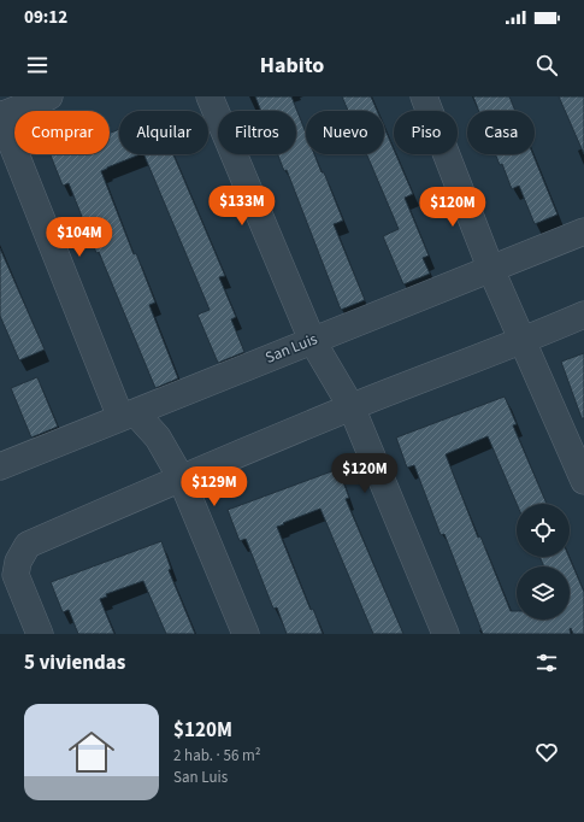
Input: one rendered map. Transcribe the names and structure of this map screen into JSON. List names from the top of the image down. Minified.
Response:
{"streets":{"street":["San Luis"]},"page":{"status":"09:12","header":"Habito","chip":["Comprar","Alquilar","Filtros","Nuevo","Piso","Casa"],"price":["$133M","$120M","$104M","$120M","$129M"],"heading":"5 viviendas","list":[{"name":"$120M","note":"2 hab. · 56 m² · San Luis"}]}}
